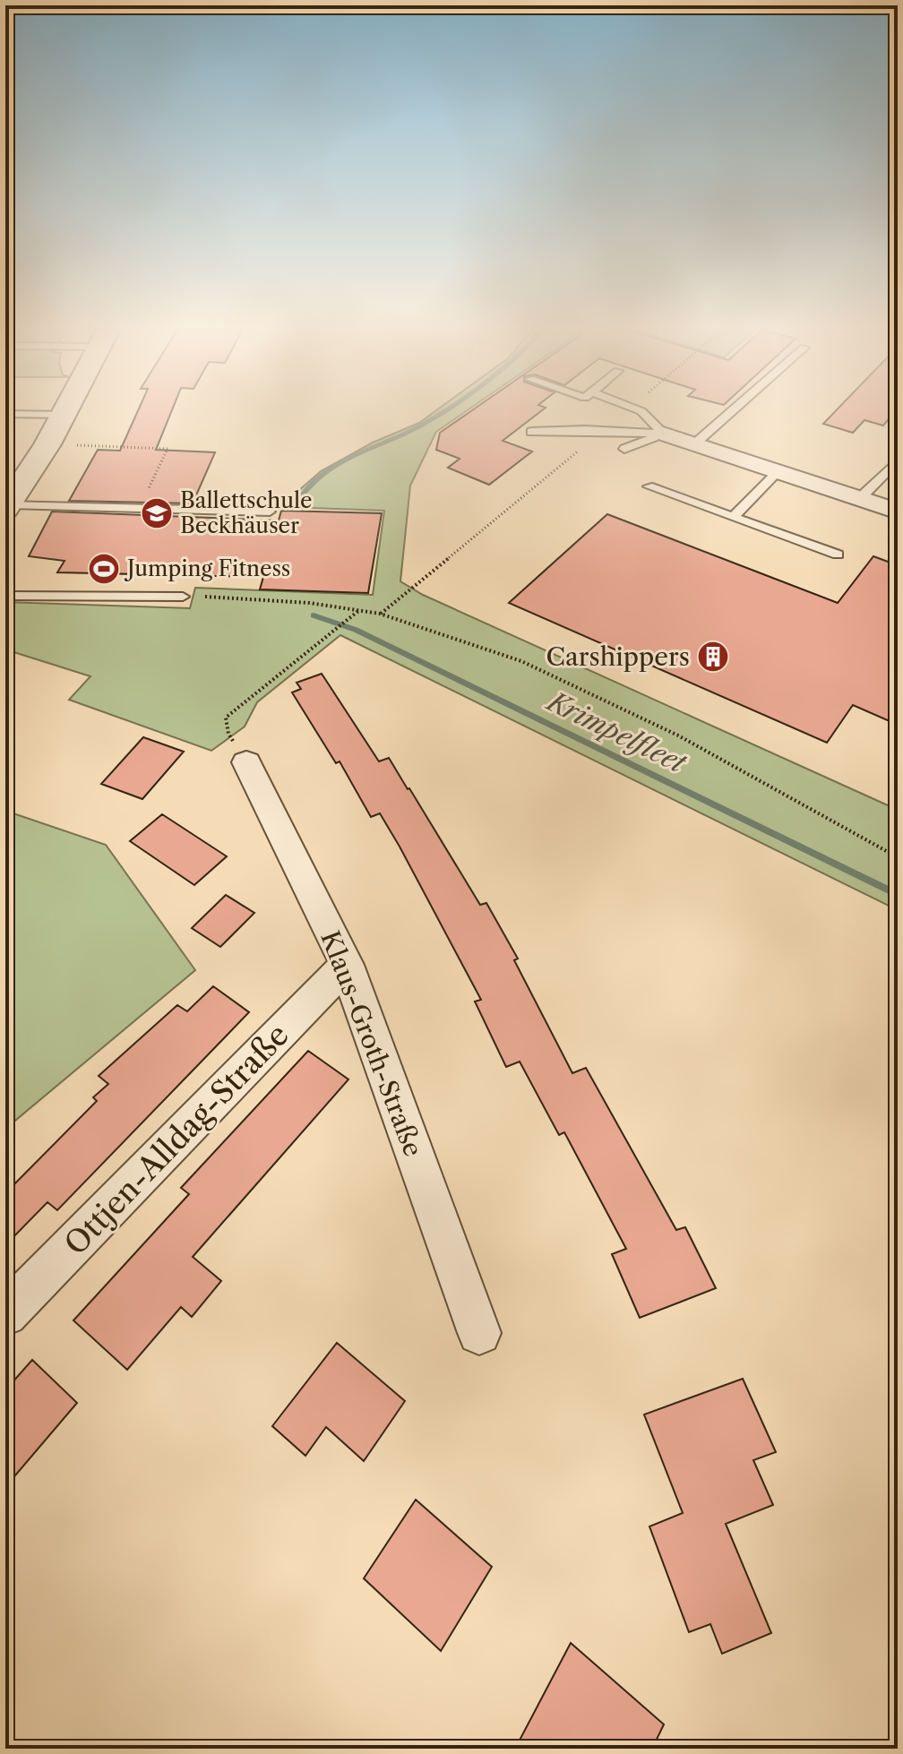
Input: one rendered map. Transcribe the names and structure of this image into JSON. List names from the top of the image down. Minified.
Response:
{"streets":{"street":["Klaus-Groth-Straße","Ottjen-Alldag-Straße"]},"crossings":[["Klaus-Groth-Straße","Ottjen-Alldag-Straße"]],"water":["Krimpelfleet"],"places":{"school or university":["Ballettschule Beckhäuser"],"sports":["Jumping Fitness"],"building":["Carshippers"]}}
